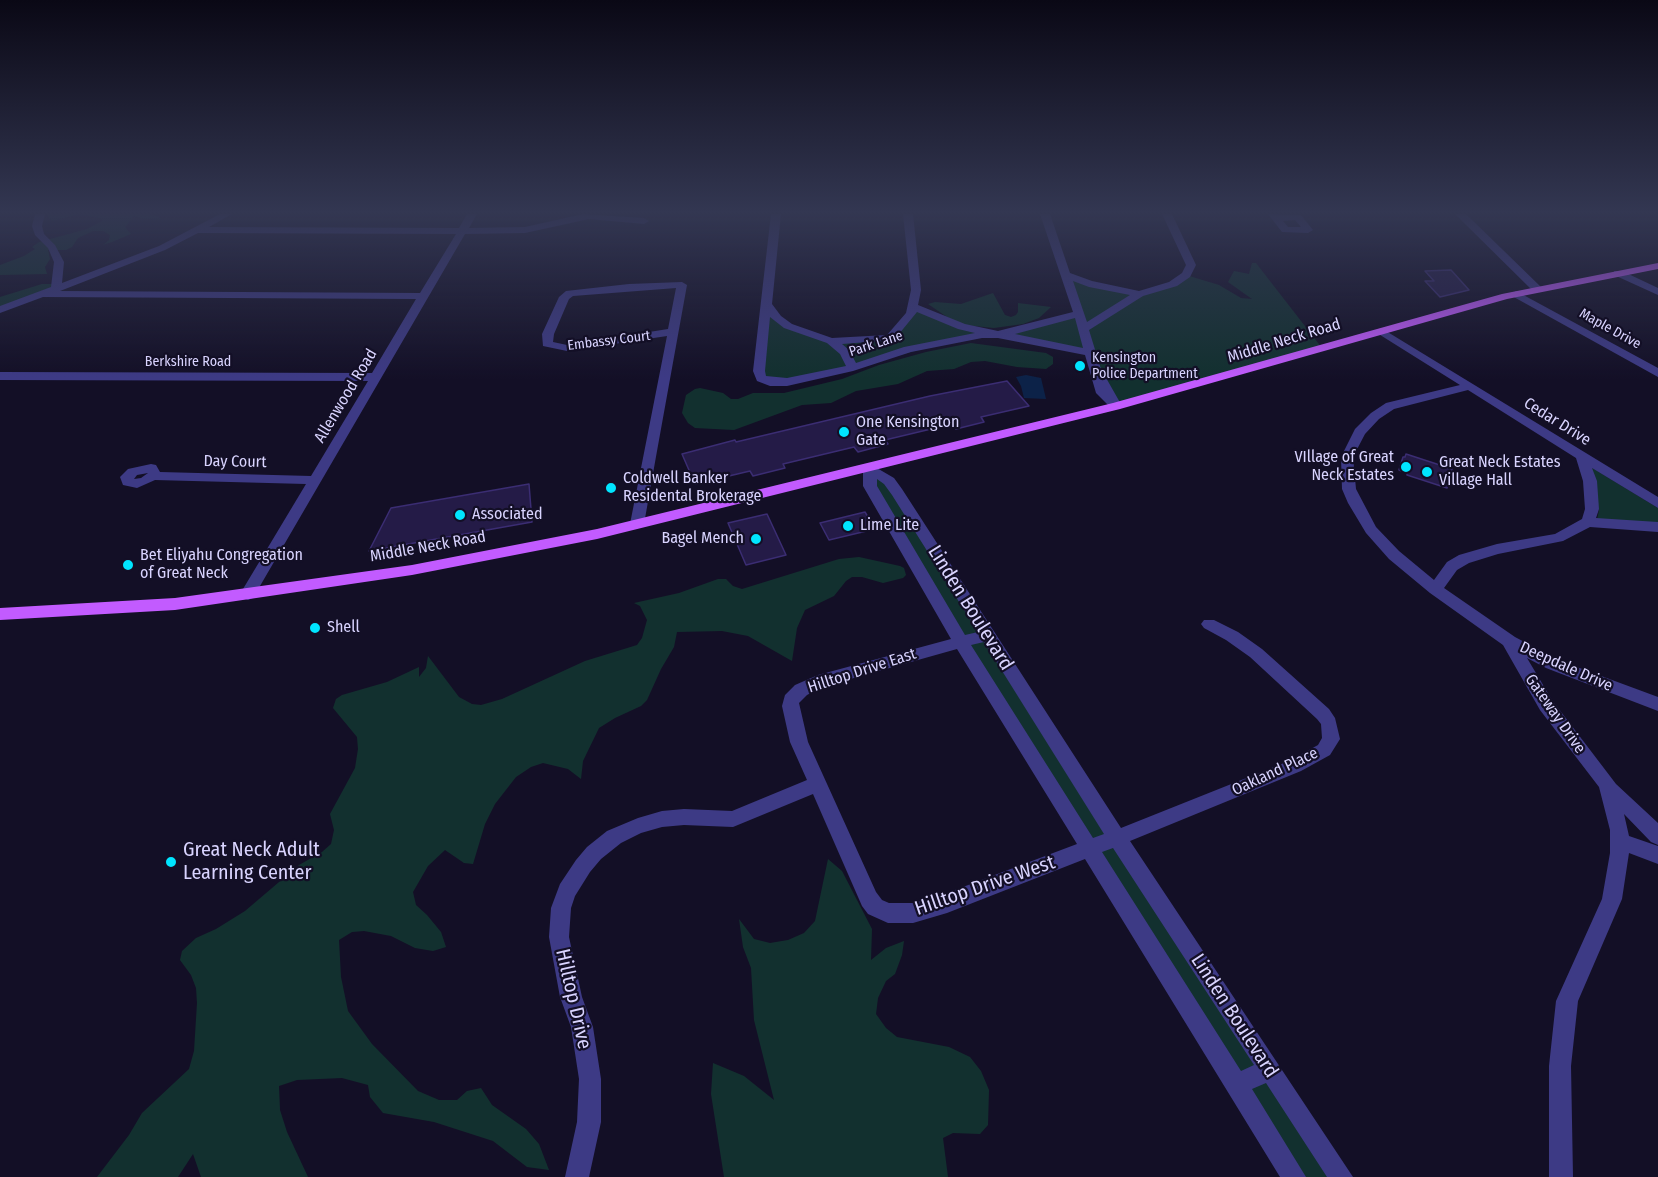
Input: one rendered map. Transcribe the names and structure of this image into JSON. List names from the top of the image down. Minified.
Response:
{"streets":{"main road":["Middle Neck Road"],"street":["Maple Drive","Embassy Court","Park Lane","Berkshire Road","Allenwood Road","Cedar Drive","Day Court","Linden Boulevard","Deepdale Drive","Hilltop Drive East","Gateway Drive","Oakland Place","Hilltop Drive West","Hilltop Drive"]},"crossings":[["Maple Drive","Middle Neck Road"],["Embassy Court","Middle Neck Road"],["Middle Neck Road","Allenwood Road"],["Middle Neck Road","Cedar Drive"],["Middle Neck Road","Linden Boulevard"],["Berkshire Road","Allenwood Road"],["Allenwood Road","Day Court"],["Cedar Drive","Gateway Drive"],["Linden Boulevard","Hilltop Drive East"],["Linden Boulevard","Oakland Place"],["Linden Boulevard","Hilltop Drive West"],["Deepdale Drive","Gateway Drive"],["Hilltop Drive East","Hilltop Drive West"],["Hilltop Drive East","Hilltop Drive"],["Oakland Place","Hilltop Drive West"],["Hilltop Drive West","Hilltop Drive"]],"places":["Kensington Police Department","One Kensington Gate","VIllage of Great Neck Estates","Great Neck Estates Village Hall","Coldwell Banker Residental Brokerage","Associated","Lime Lite","Bagel Mench","Bet Eliyahu Congregation of Great Neck","Shell","Great Neck Adult Learning Center"]}
